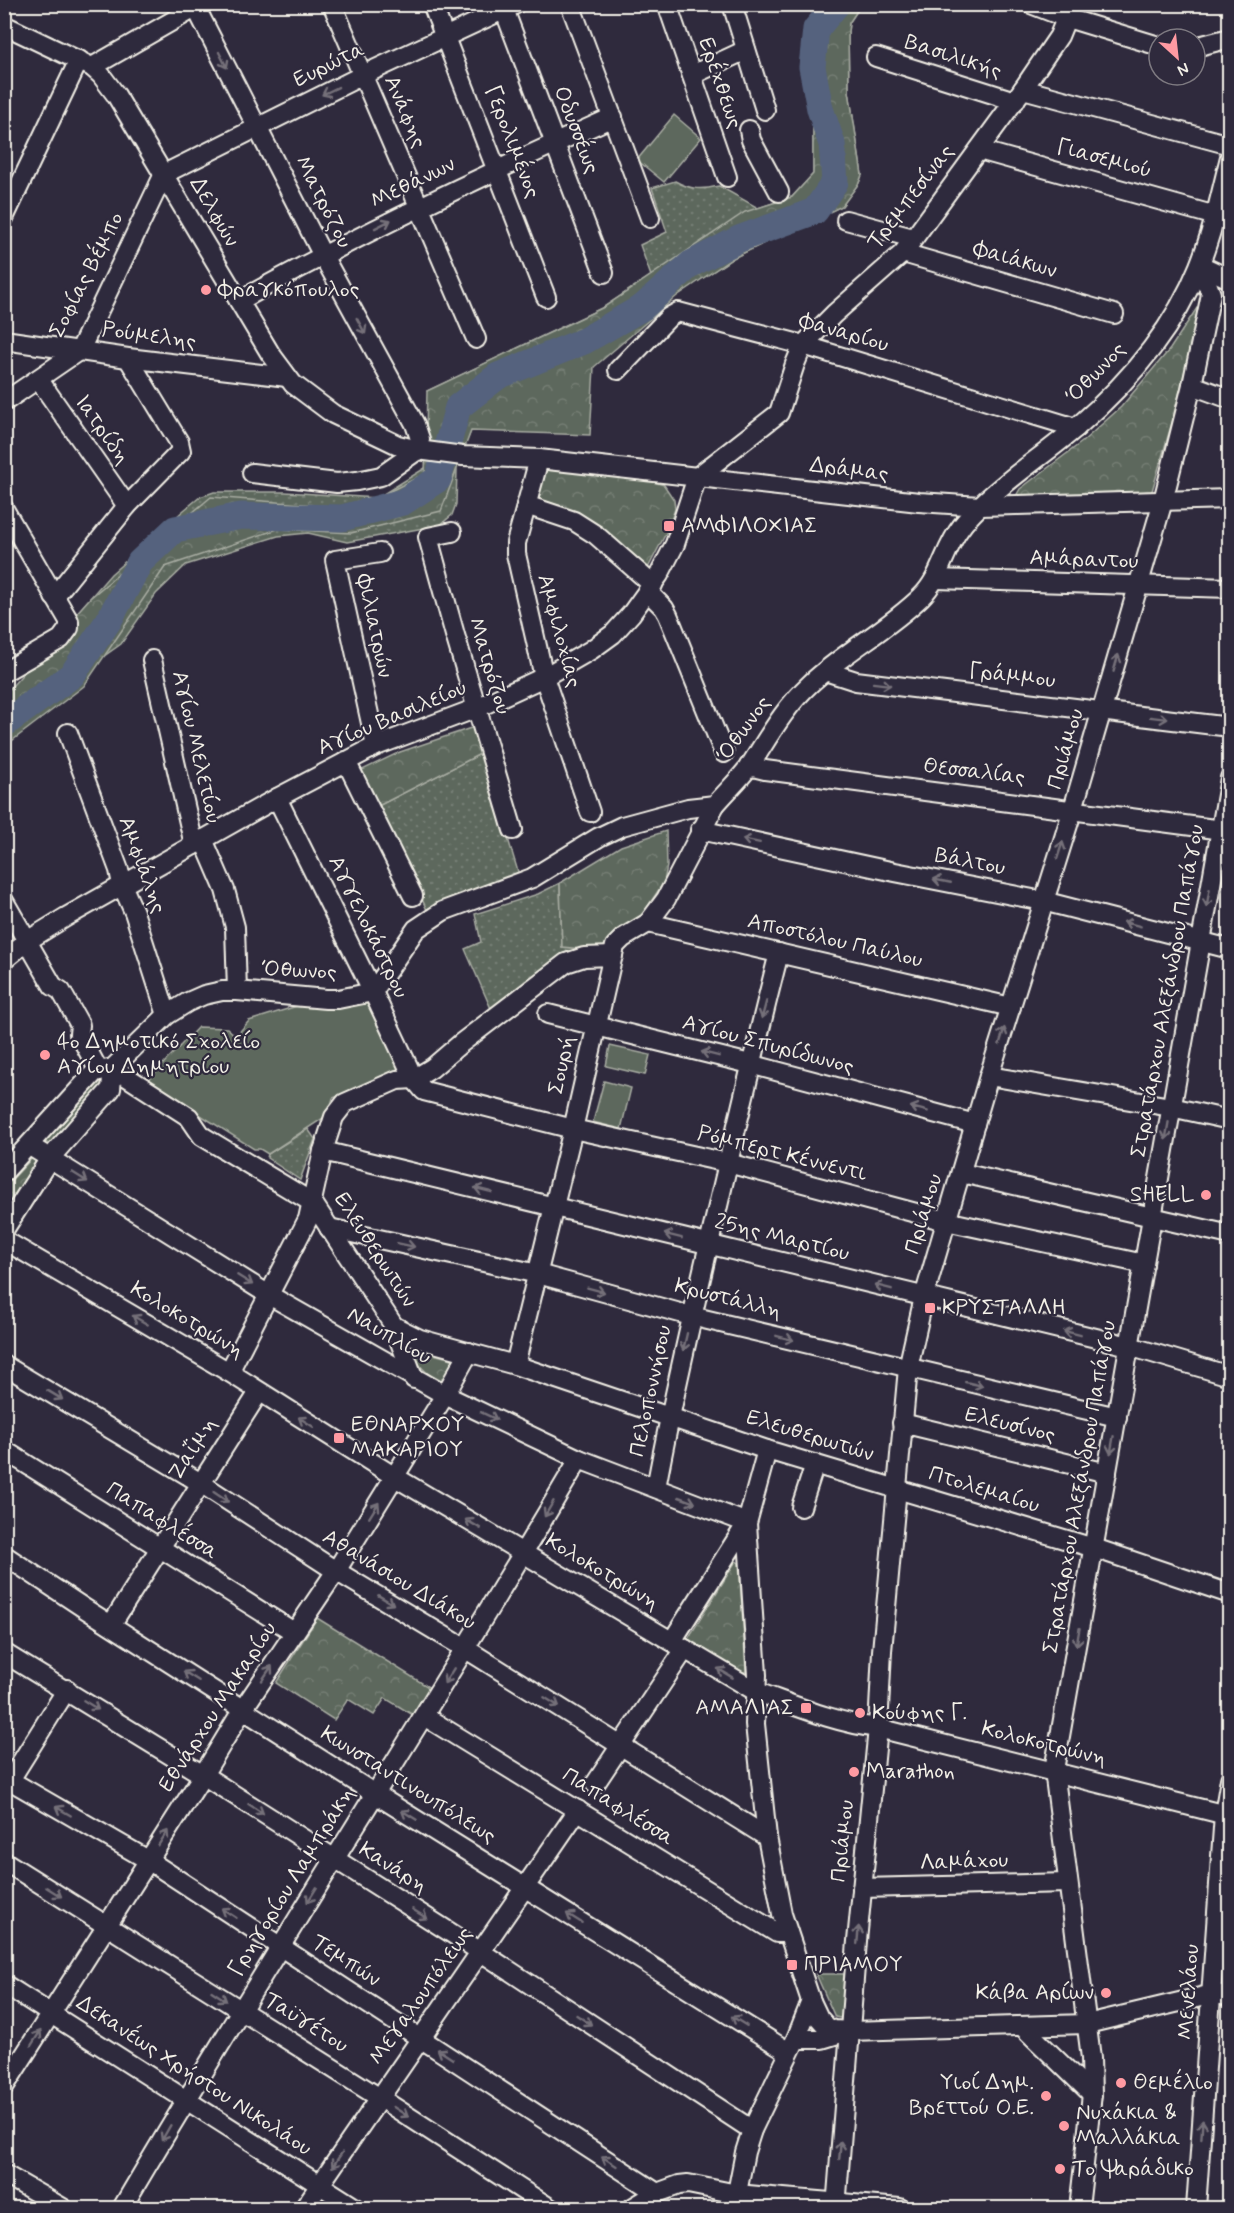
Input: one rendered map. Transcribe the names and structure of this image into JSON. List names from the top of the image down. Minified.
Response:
{"streets":{"street":["Βασιλικής","Ευρώτα","Ερέχθεως","Ανάφης","Οδυσσέως","Γερολιμένος","Γιασεμιού","Μεθάνων","Τρεμπεσίνας","Ματρόζου","Δελφών","Φαιάκων","Σοφίας Βέμπο","Φαναρίου","Ρούμελης","Όθωνος","Ιατρίδη","Δράμας","Αμάραντου","Φιλιατρών","Αμφιλοχίας","Γράμμου","Αγίου Βασιλείου","Αγίου Μελετίου","Πριάμου","Θεσσαλίας","Βάλτου","Αμφιάλης","Αγγελοκάστρου","Αποστόλου Παύλου","Στρατάρχου Αλεξάνδρου Παπάγου","Αγίου Σπυρίδωνος","Σουρή","Ρόμπερτ Κέννεντι","25ης Μαρτίου","Ελευθερωτών","Κρυστάλλη","Κολοκοτρώνη","Ναυπλίου","Πελοποννήσου","Ελευσίνος","Ζαΐμη","Πτολεμαίου","Παπαφλέσσα","Αθανάσιου Διάκου","Εθνάρχου Μακαρίου","Κωνσταντινουπόλεως","Λαμάχου","Κανάρη","Γρηγορίου Λαμπράκη","Τεμπών","Μενελάου","Μεγαλουπόλεως","Ταϋγέτου","Δεκανέως Χρήστου Νικολάου"]},"crossings":[["Βασιλικής","Τρεμπεσίνας"],["Ευρώτα","Ανάφης"],["Ευρώτα","Οδυσσέως"],["Ευρώτα","Γερολιμένος"],["Ευρώτα","Ματρόζου"],["Ευρώτα","Δελφών"],["Ευρώτα","Σοφίας Βέμπο"],["Ανάφης","Μεθάνων"],["Οδυσσέως","Μεθάνων"],["Γερολιμένος","Μεθάνων"],["Γιασεμιού","Τρεμπεσίνας"],["Γιασεμιού","Όθωνος"],["Μεθάνων","Ματρόζου"],["Μεθάνων","Δελφών"],["Τρεμπεσίνας","Φαιάκων"],["Τρεμπεσίνας","Φαναρίου"],["Τρεμπεσίνας","Δράμας"],["Τρεμπεσίνας","Αγίου Βασιλείου"],["Ματρόζου","Δελφών"],["Ματρόζου","Αγίου Βασιλείου"],["Δελφών","Σοφίας Βέμπο"],["Δελφών","Ρούμελης"],["Δελφών","Δράμας"],["Σοφίας Βέμπο","Ρούμελης"],["Σοφίας Βέμπο","Ιατρίδη"],["Φαναρίου","Όθωνος"],["Όθωνος","Δράμας"],["Όθωνος","Αμάραντου"],["Όθωνος","Γράμμου"],["Όθωνος","Αγίου Μελετίου"],["Όθωνος","Πριάμου"],["Όθωνος","Θεσσαλίας"],["Όθωνος","Αμφιάλης"],["Όθωνος","Αγγελοκάστρου"],["Όθωνος","Σουρή"],["Όθωνος","Ναυπλίου"],["Δράμας","Αμφιλοχίας"],["Δράμας","Αγίου Βασιλείου"],["Δράμας","Πριάμου"],["Αμάραντου","Πριάμου"],["Φιλιατρών","Αγίου Βασιλείου"],["Αμφιλοχίας","Αγίου Βασιλείου"],["Γράμμου","Πριάμου"],["Αγίου Βασιλείου","Αγίου Μελετίου"],["Αγίου Βασιλείου","Αμφιάλης"],["Αγίου Βασιλείου","Αγγελοκάστρου"],["Πριάμου","Θεσσαλίας"],["Πριάμου","Βάλτου"],["Πριάμου","Αποστόλου Παύλου"],["Πριάμου","Αγίου Σπυρίδωνος"],["Πριάμου","Ρόμπερτ Κέννεντι"],["Πριάμου","25ης Μαρτίου"],["Πριάμου","Ελευθερωτών"],["Πριάμου","Κρυστάλλη"],["Πριάμου","Κολοκοτρώνη"],["Πριάμου","Ελευσίνος"],["Πριάμου","Πτολεμαίου"],["Πριάμου","Λαμάχου"],["Θεσσαλίας","Στρατάρχου Αλεξάνδρου Παπάγου"],["Βάλτου","Στρατάρχου Αλεξάνδρου Παπάγου"],["Βάλτου","Σουρή"],["Αγγελοκάστρου","Ρόμπερτ Κέννεντι"],["Αγγελοκάστρου","Ελευθερωτών"],["Αποστόλου Παύλου","Σουρή"],["Αποστόλου Παύλου","Πελοποννήσου"],["Στρατάρχου Αλεξάνδρου Παπάγου","Ρόμπερτ Κέννεντι"],["Στρατάρχου Αλεξάνδρου Παπάγου","25ης Μαρτίου"],["Στρατάρχου Αλεξάνδρου Παπάγου","Κρυστάλλη"],["Στρατάρχου Αλεξάνδρου Παπάγου","Κολοκοτρώνη"],["Στρατάρχου Αλεξάνδρου Παπάγου","Ελευσίνος"],["Στρατάρχου Αλεξάνδρου Παπάγου","Πτολεμαίου"],["Στρατάρχου Αλεξάνδρου Παπάγου","Λαμάχου"],["Αγίου Σπυρίδωνος","Σουρή"],["Αγίου Σπυρίδωνος","Πελοποννήσου"],["Σουρή","Ρόμπερτ Κέννεντι"],["Σουρή","25ης Μαρτίου"],["Σουρή","Ελευθερωτών"],["Σουρή","Κρυστάλλη"],["Ρόμπερτ Κέννεντι","Ελευθερωτών"],["Ρόμπερτ Κέννεντι","Πελοποννήσου"],["25ης Μαρτίου","Ελευθερωτών"],["25ης Μαρτίου","Πελοποννήσου"],["Ελευθερωτών","Κρυστάλλη"],["Ελευθερωτών","Πελοποννήσου"],["Ελευθερωτών","Πτολεμαίου"],["Ελευθερωτών","Εθνάρχου Μακαρίου"],["Κρυστάλλη","Πελοποννήσου"],["Κολοκοτρώνη","Ζαΐμη"],["Κολοκοτρώνη","Εθνάρχου Μακαρίου"],["Κολοκοτρώνη","Γρηγορίου Λαμπράκη"],["Κολοκοτρώνη","Μενελάου"],["Ναυπλίου","Πελοποννήσου"],["Ναυπλίου","Εθνάρχου Μακαρίου"],["Ναυπλίου","Γρηγορίου Λαμπράκη"],["Ζαΐμη","Παπαφλέσσα"],["Ζαΐμη","Αθανάσιου Διάκου"],["Ζαΐμη","Κωνσταντινουπόλεως"],["Παπαφλέσσα","Εθνάρχου Μακαρίου"],["Παπαφλέσσα","Γρηγορίου Λαμπράκη"],["Παπαφλέσσα","Μεγαλουπόλεως"],["Αθανάσιου Διάκου","Εθνάρχου Μακαρίου"],["Αθανάσιου Διάκου","Γρηγορίου Λαμπράκη"],["Εθνάρχου Μακαρίου","Κωνσταντινουπόλεως"],["Εθνάρχου Μακαρίου","Κανάρη"],["Εθνάρχου Μακαρίου","Τεμπών"],["Εθνάρχου Μακαρίου","Ταϋγέτου"],["Εθνάρχου Μακαρίου","Δεκανέως Χρήστου Νικολάου"],["Κωνσταντινουπόλεως","Γρηγορίου Λαμπράκη"],["Κωνσταντινουπόλεως","Μεγαλουπόλεως"],["Κανάρη","Γρηγορίου Λαμπράκη"],["Κανάρη","Μεγαλουπόλεως"],["Γρηγορίου Λαμπράκη","Τεμπών"],["Γρηγορίου Λαμπράκη","Ταϋγέτου"],["Γρηγορίου Λαμπράκη","Δεκανέως Χρήστου Νικολάου"],["Τεμπών","Μεγαλουπόλεως"],["Μεγαλουπόλεως","Ταϋγέτου"],["Μεγαλουπόλεως","Δεκανέως Χρήστου Νικολάου"]],"one_way":["Ματρόζου","Γράμμου","Βάλτου","Στρατάρχου Αλεξάνδρου Παπάγου","Αγίου Σπυρίδωνος","25ης Μαρτίου","Κρυστάλλη","Κολοκοτρώνη","Πελοποννήσου","Αθανάσιου Διάκου","Εθνάρχου Μακαρίου","Κωνσταντινουπόλεως","Κανάρη","Γρηγορίου Λαμπράκη","Τεμπών","Μενελάου","Ταϋγέτου"],"places":{"other":["Φραγκόπουλος","4ο Δημοτικό Σχολείο Αγίου Δημητρίου","SHELL","Κούφης Γ.","Marathon","Κάβα Αρίων","Θεμέλιο","Υιοί Δημ. Βρεττού Ο.Ε.","Νυχάκια & Μαλλάκια","Το Ψαράδικο"],"transit":["ΑΜΦΙΛΟΧΙΑΣ","ΚΡΥΣΤΑΛΛΗ","ΕΘΝΑΡΧΟΥ ΜΑΚΑΡΙΟΥ","ΑΜΑΛΙΑΣ","ΠΡΙΑΜΟΥ"]},"north":"bottom right"}
